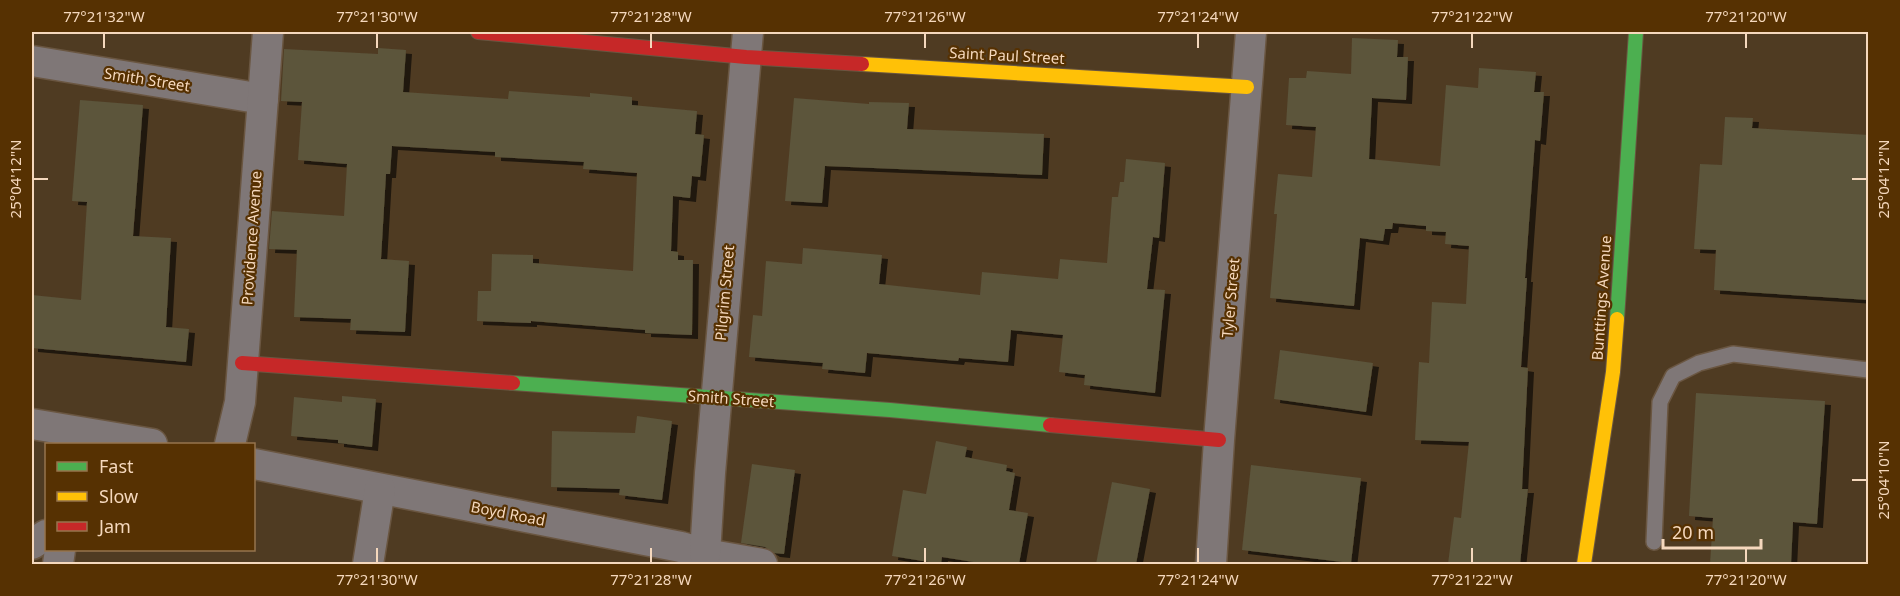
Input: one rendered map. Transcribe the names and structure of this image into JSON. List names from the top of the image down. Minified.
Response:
{"streets":{"street":["Saint Paul Street","Smith Street","Providence Avenue","Pilgrim Street","Tyler Street","Bunttings Avenue","Boyd Road"]},"crossings":[["Saint Paul Street","Pilgrim Street"],["Saint Paul Street","Tyler Street"],["Smith Street","Providence Avenue"],["Smith Street","Pilgrim Street"],["Smith Street","Tyler Street"],["Pilgrim Street","Boyd Road"]],"legend":["Fast","Slow","Jam"],"scale_bar":"20 m","coordinates":["77°21'32\"W","77°21'30\"W","77°21'28\"W","77°21'26\"W","77°21'24\"W","77°21'22\"W","77°21'20\"W","25°04'12\"N","25°04'10\"N"]}
